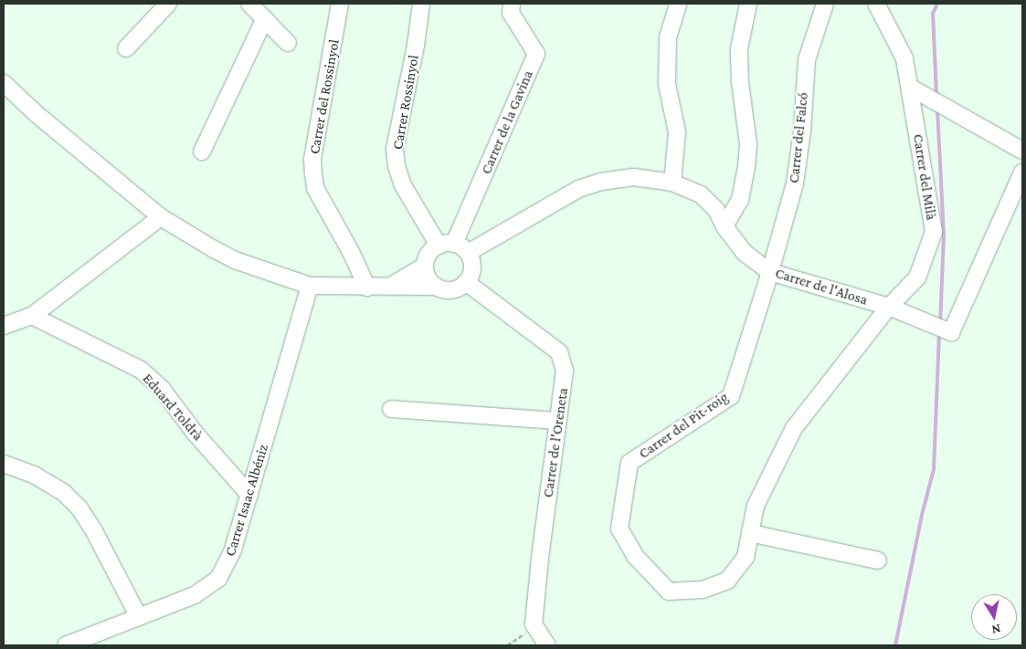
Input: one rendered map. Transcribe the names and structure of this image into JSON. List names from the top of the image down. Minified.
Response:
{"streets":{"street":["Carrer del Rossinyol","Carrer Rossinyol","Carrer de la Gavina","Carrer del Falcó","Carrer del Milà","Carrer de l'Alosa","Eduard Toldrà","Carrer del Pit-roig","Carrer de l'Oreneta","Carrer Isaac Albéniz"]},"crossings":[["Carrer Rossinyol","Carrer de la Gavina"],["Carrer Rossinyol","Carrer de l'Alosa"],["Carrer Rossinyol","Carrer de l'Oreneta"],["Carrer de la Gavina","Carrer de l'Alosa"],["Carrer de la Gavina","Carrer de l'Oreneta"],["Carrer del Falcó","Carrer de l'Alosa"],["Carrer del Falcó","Carrer del Pit-roig"],["Carrer del Milà","Carrer de l'Alosa"],["Carrer del Milà","Carrer del Pit-roig"],["Carrer de l'Alosa","Carrer del Pit-roig"],["Carrer de l'Alosa","Carrer de l'Oreneta"],["Eduard Toldrà","Carrer Isaac Albéniz"]],"north":"bottom"}
